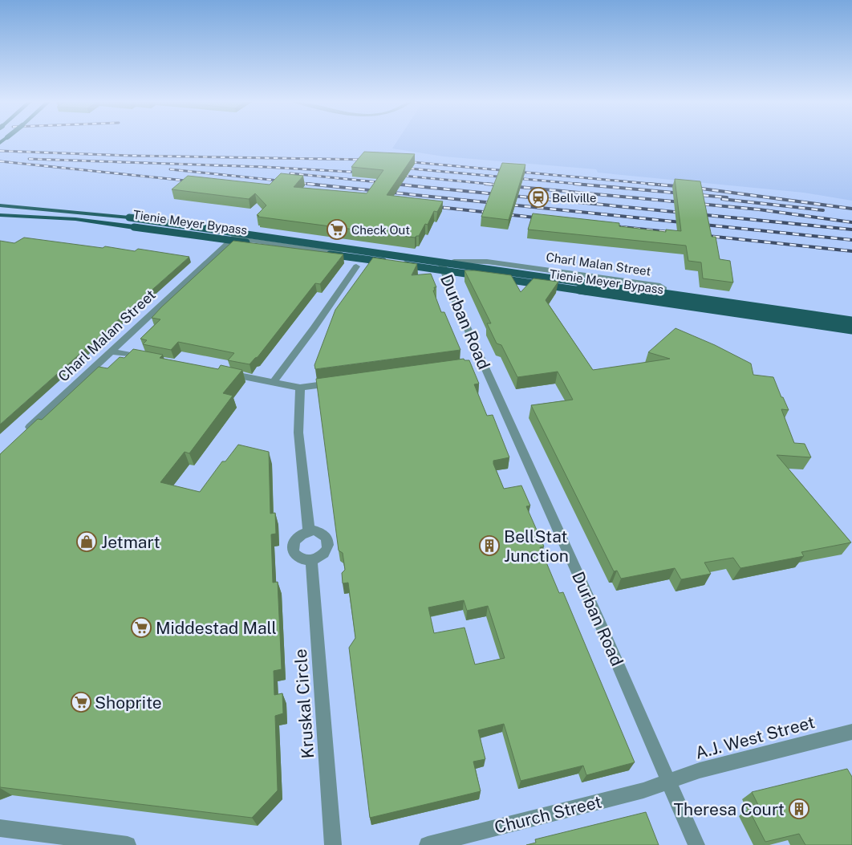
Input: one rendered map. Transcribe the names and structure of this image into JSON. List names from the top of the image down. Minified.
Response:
{"streets":{"main road":["Tienie Meyer Bypass"],"street":["Charl Malan Street","Durban Road","Kruskal Circle","A.J. West Street","Church Street"]},"crossings":[["Charl Malan Street","Durban Road"],["Durban Road","A.J. West Street"],["Durban Road","Church Street"],["A.J. West Street","Church Street"]],"places":{"station":["Bellville"],"supermarket":["Check Out","Middestad Mall","Shoprite"],"shop":["Jetmart"],"building":["BellStat Junction","Theresa Court"]}}
